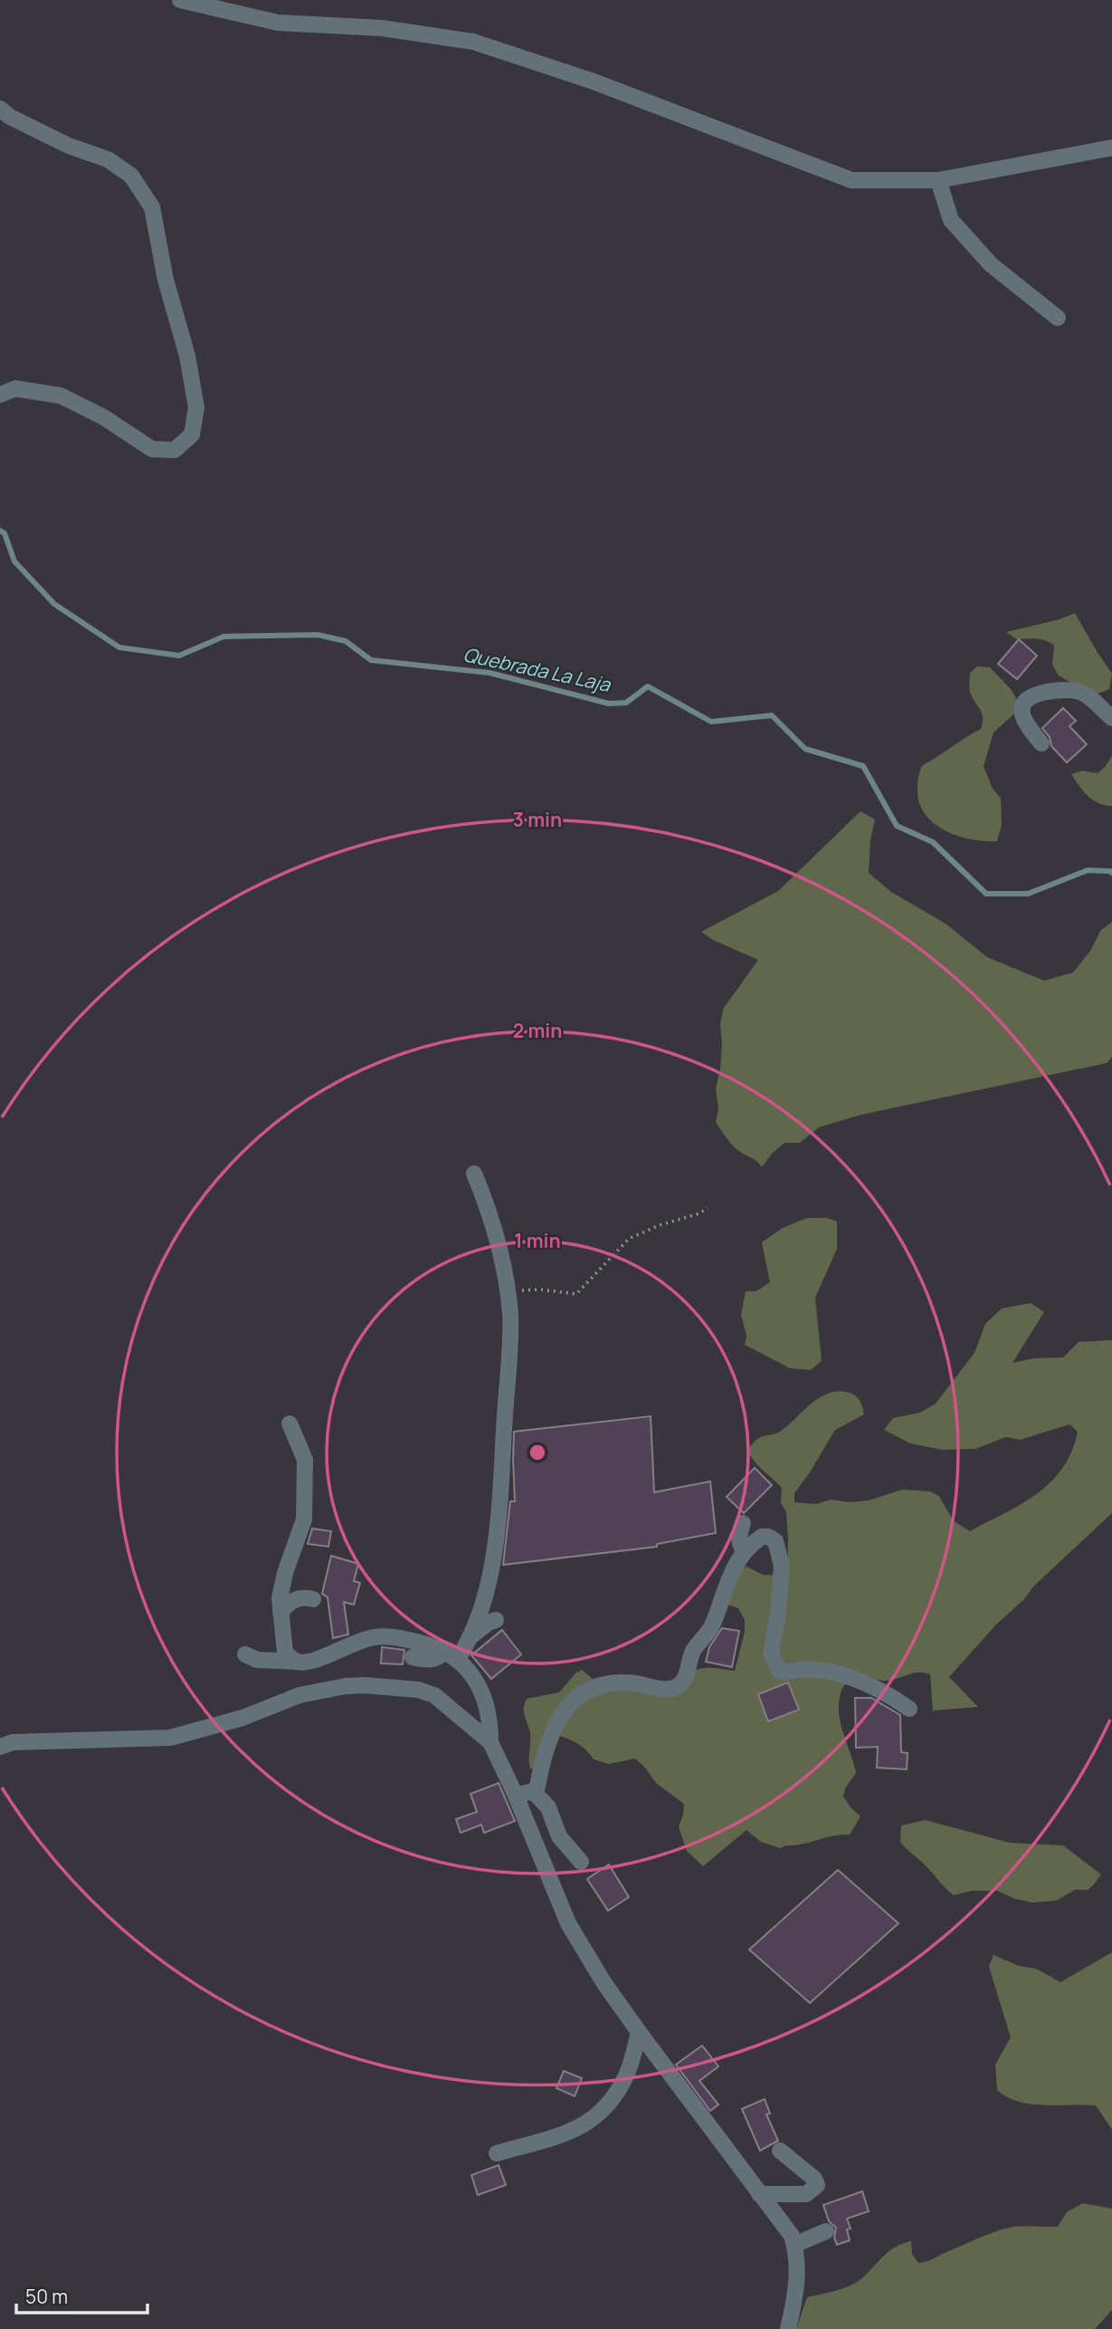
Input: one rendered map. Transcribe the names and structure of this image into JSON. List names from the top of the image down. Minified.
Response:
{"water":["Quebrada La Laja"],"scale_bar":"50 m","rings":["3 min","2 min","1 min"]}
